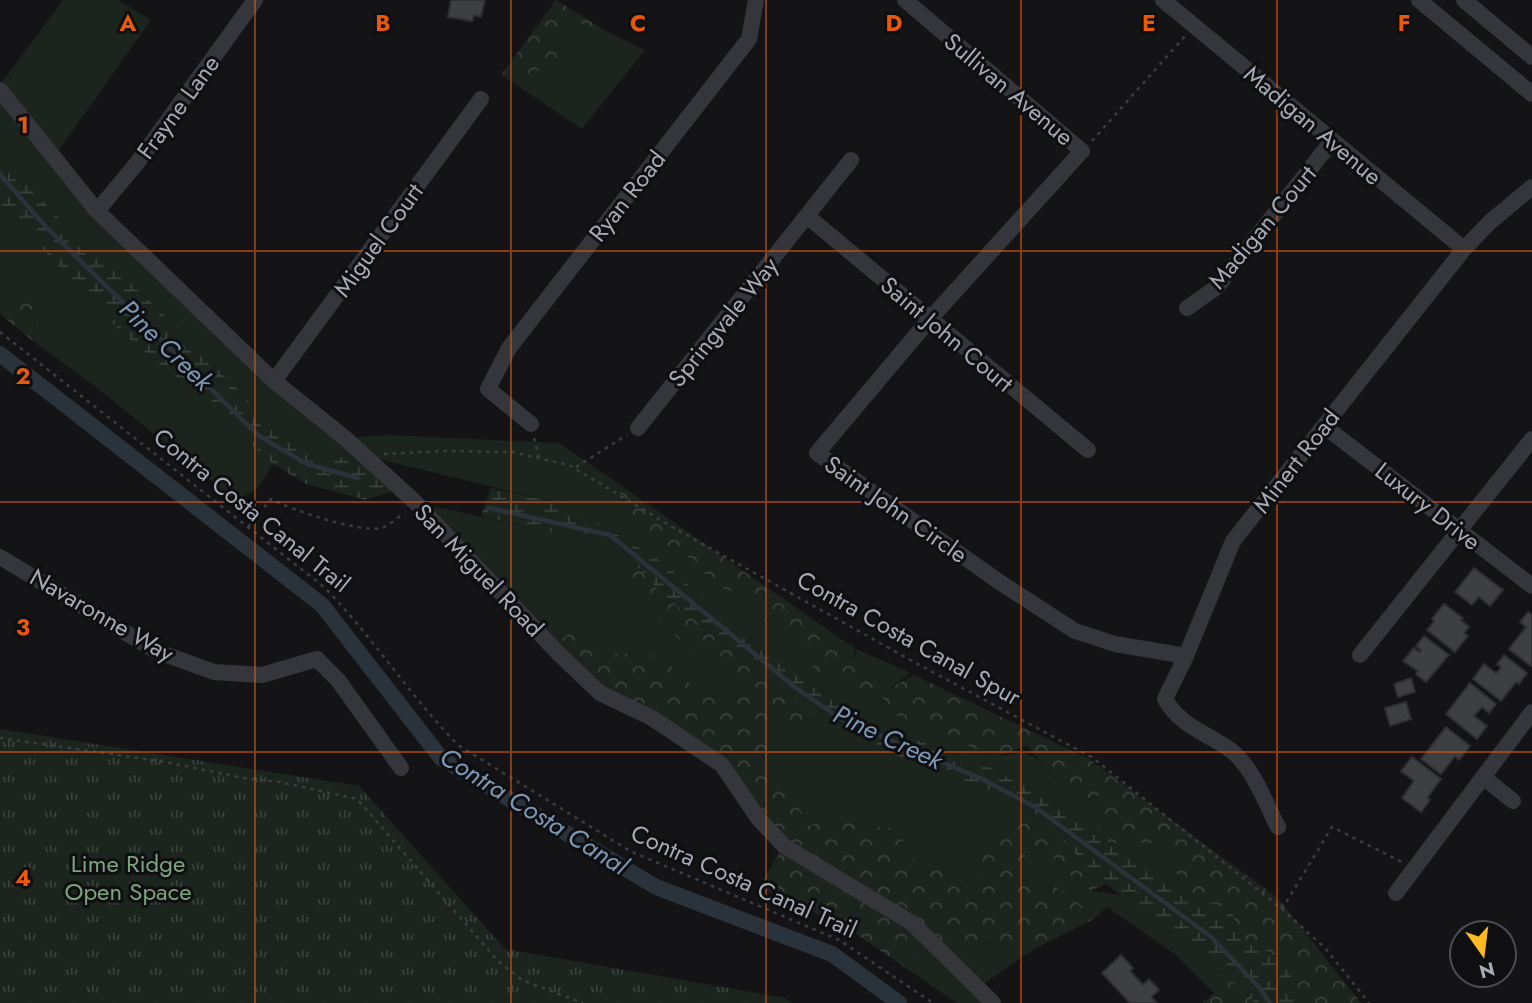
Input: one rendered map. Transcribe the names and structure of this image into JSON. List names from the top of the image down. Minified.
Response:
{"streets":{"street":["Sullivan Avenue","Frayne Lane","Madigan Avenue","Ryan Road","Madigan Court","Miguel Court","Springvale Way","Saint John Court","Minert Road","Luxury Drive","Saint John Circle","San Miguel Road","Navaronne Way"],"path":["Contra Costa Canal Trail","Contra Costa Canal Spur"]},"crossings":[["Sullivan Avenue","Saint John Circle"],["Frayne Lane","San Miguel Road"],["Madigan Avenue","Madigan Court"],["Madigan Avenue","Minert Road"],["Miguel Court","San Miguel Road"],["Springvale Way","Saint John Court"],["Saint John Court","Saint John Circle"],["Minert Road","Luxury Drive"],["Minert Road","Saint John Circle"],["San Miguel Road","Contra Costa Canal Spur"]],"water":["Pine Creek","Contra Costa Canal"],"parks":["Lime Ridge Open Space"],"north":"bottom","grid":{"columns":["A","B","C","D","E","F"],"rows":["1","2","3","4"]}}
